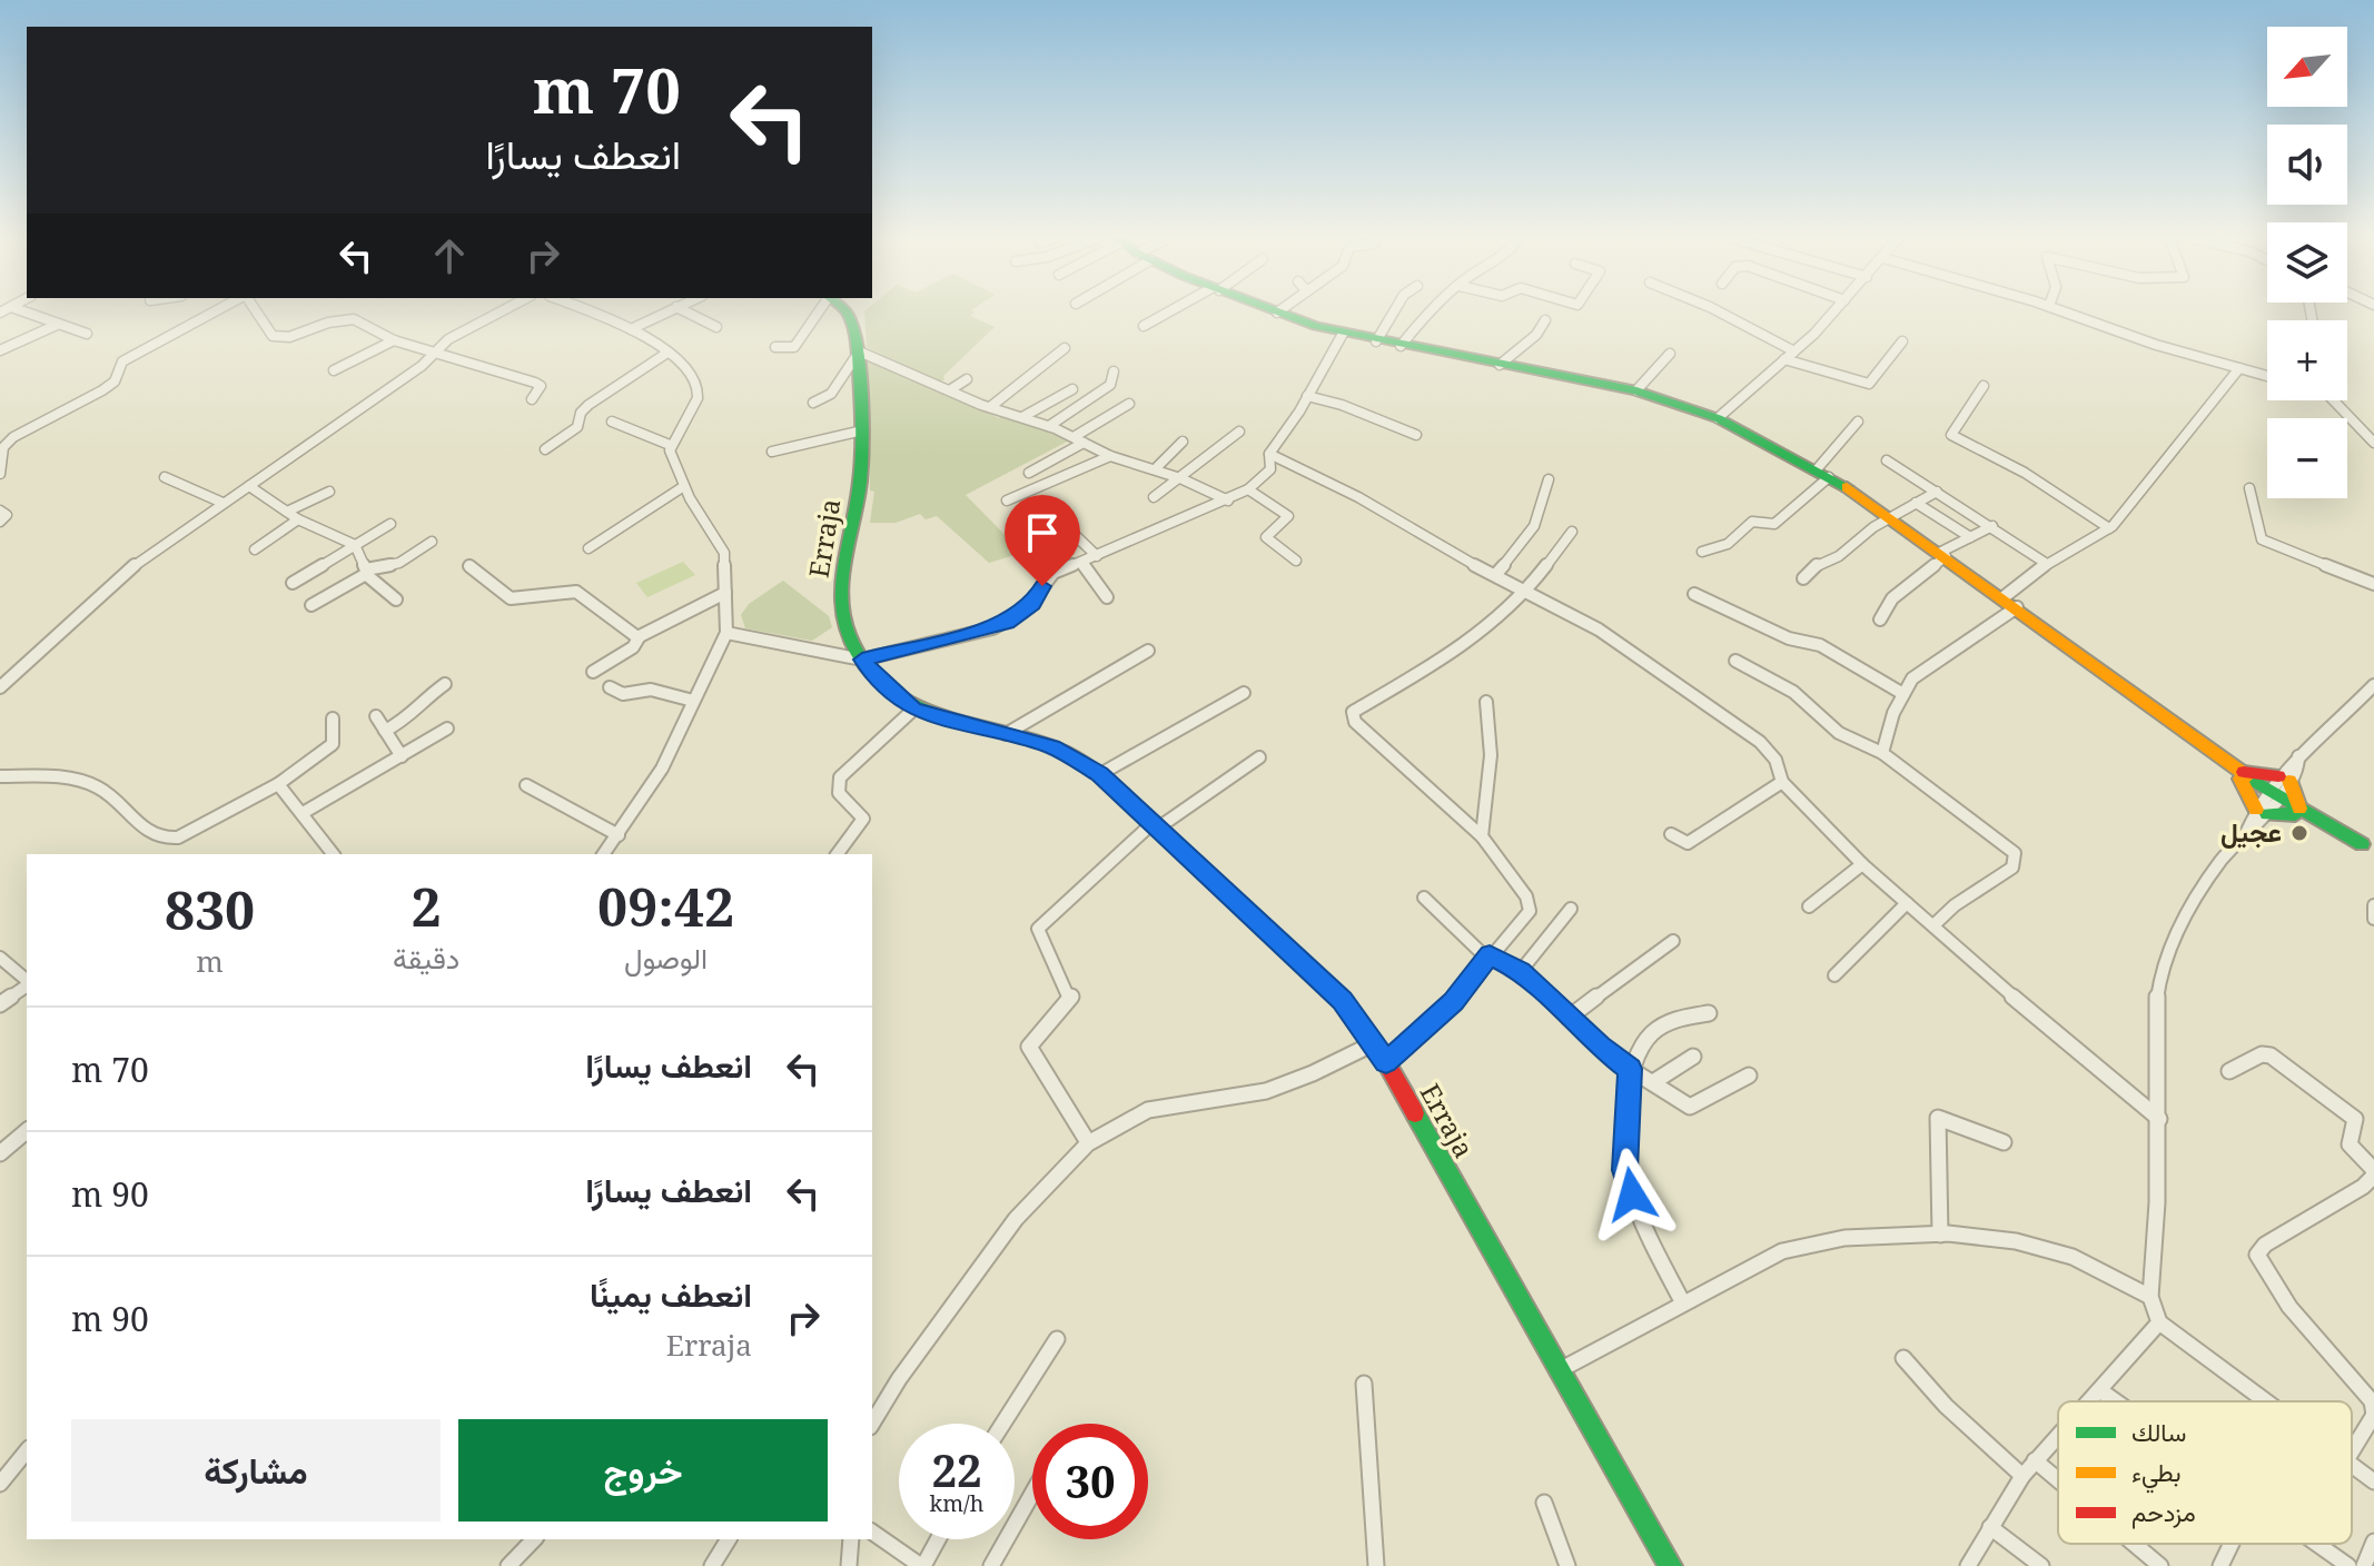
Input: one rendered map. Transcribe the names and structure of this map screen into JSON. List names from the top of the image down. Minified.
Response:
{"streets":{"street":["Erraja"]},"places":["عجيل"],"legend":["سالك","بطيء","مزدحم"],"north":"bottom left","page":{"map_buttons":["+","−"],"turn":["70 m","انعطف يسارًا"],"eta":["09:42","الوصول","2","دقيقة","830","m"],"list":[{"name":"انعطف يسارًا","value":"70 m"},{"name":"انعطف يسارًا","value":"90 m"},{"name":"انعطف يمينًا","note":"Erraja","value":"90 m"}],"buttons":["خروج","مشاركة"],"speed":"22 km/h","limit":"30"}}
